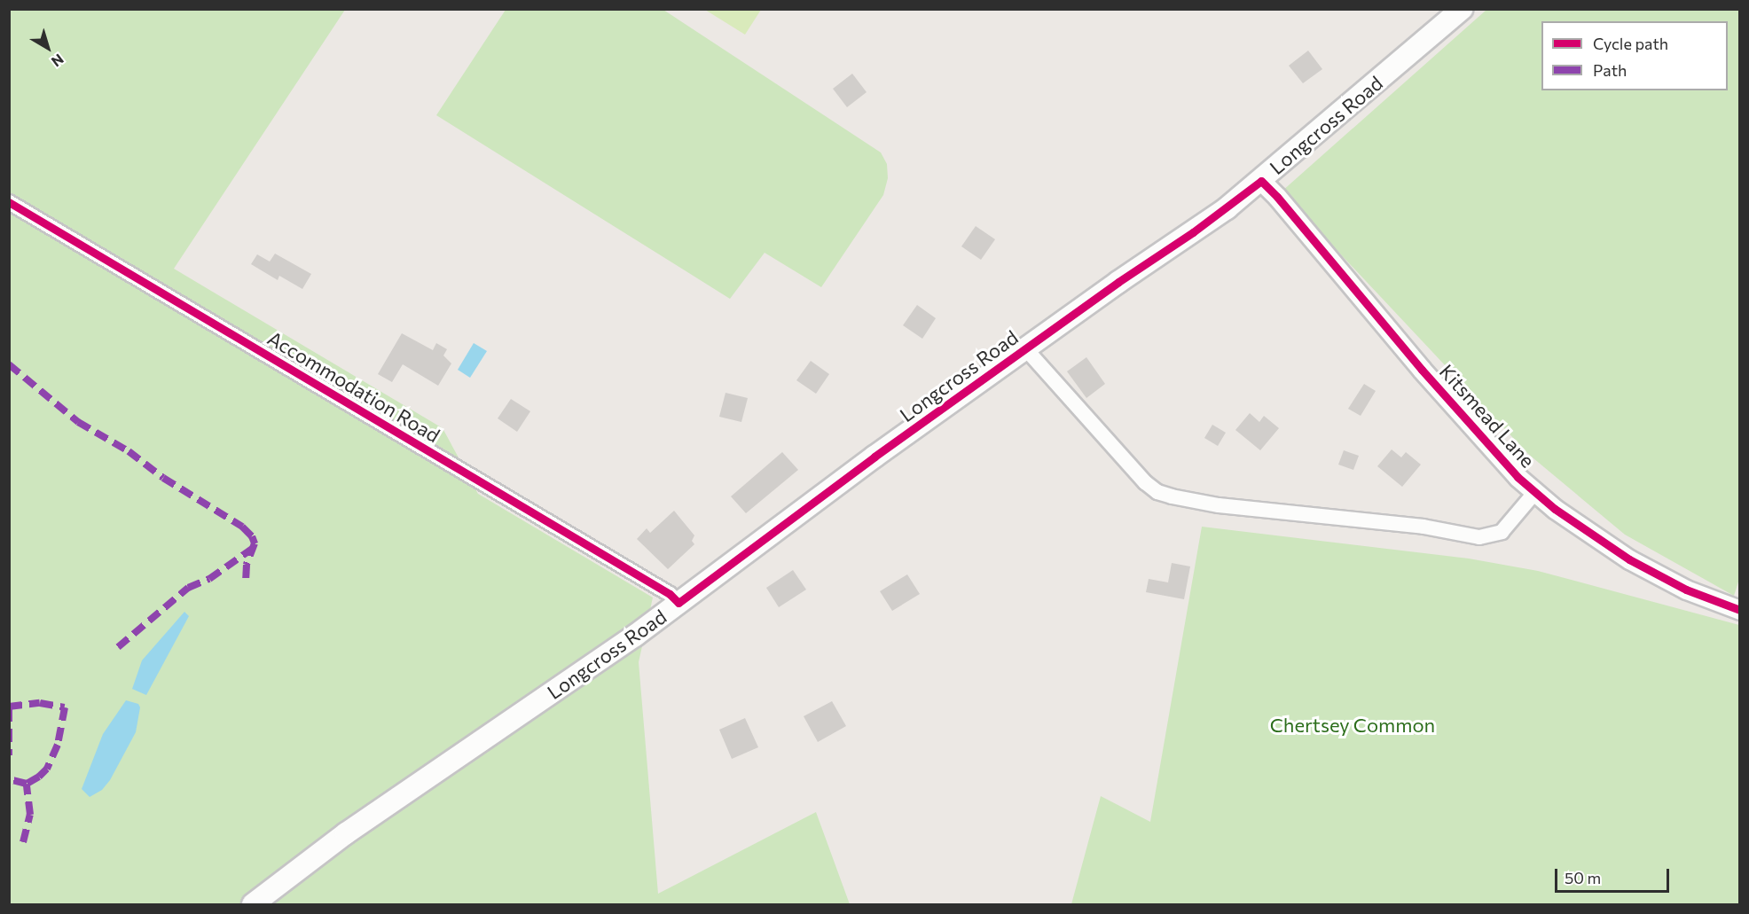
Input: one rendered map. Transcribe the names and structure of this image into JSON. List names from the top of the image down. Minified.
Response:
{"streets":{"main road":["Longcross Road"],"street":["Accommodation Road","Kitsmead Lane"]},"crossings":[["Longcross Road","Accommodation Road"],["Longcross Road","Kitsmead Lane"]],"parks":["Chertsey Common"],"legend":["Cycle path","Path"],"scale_bar":"50 m","north":"bottom right"}
